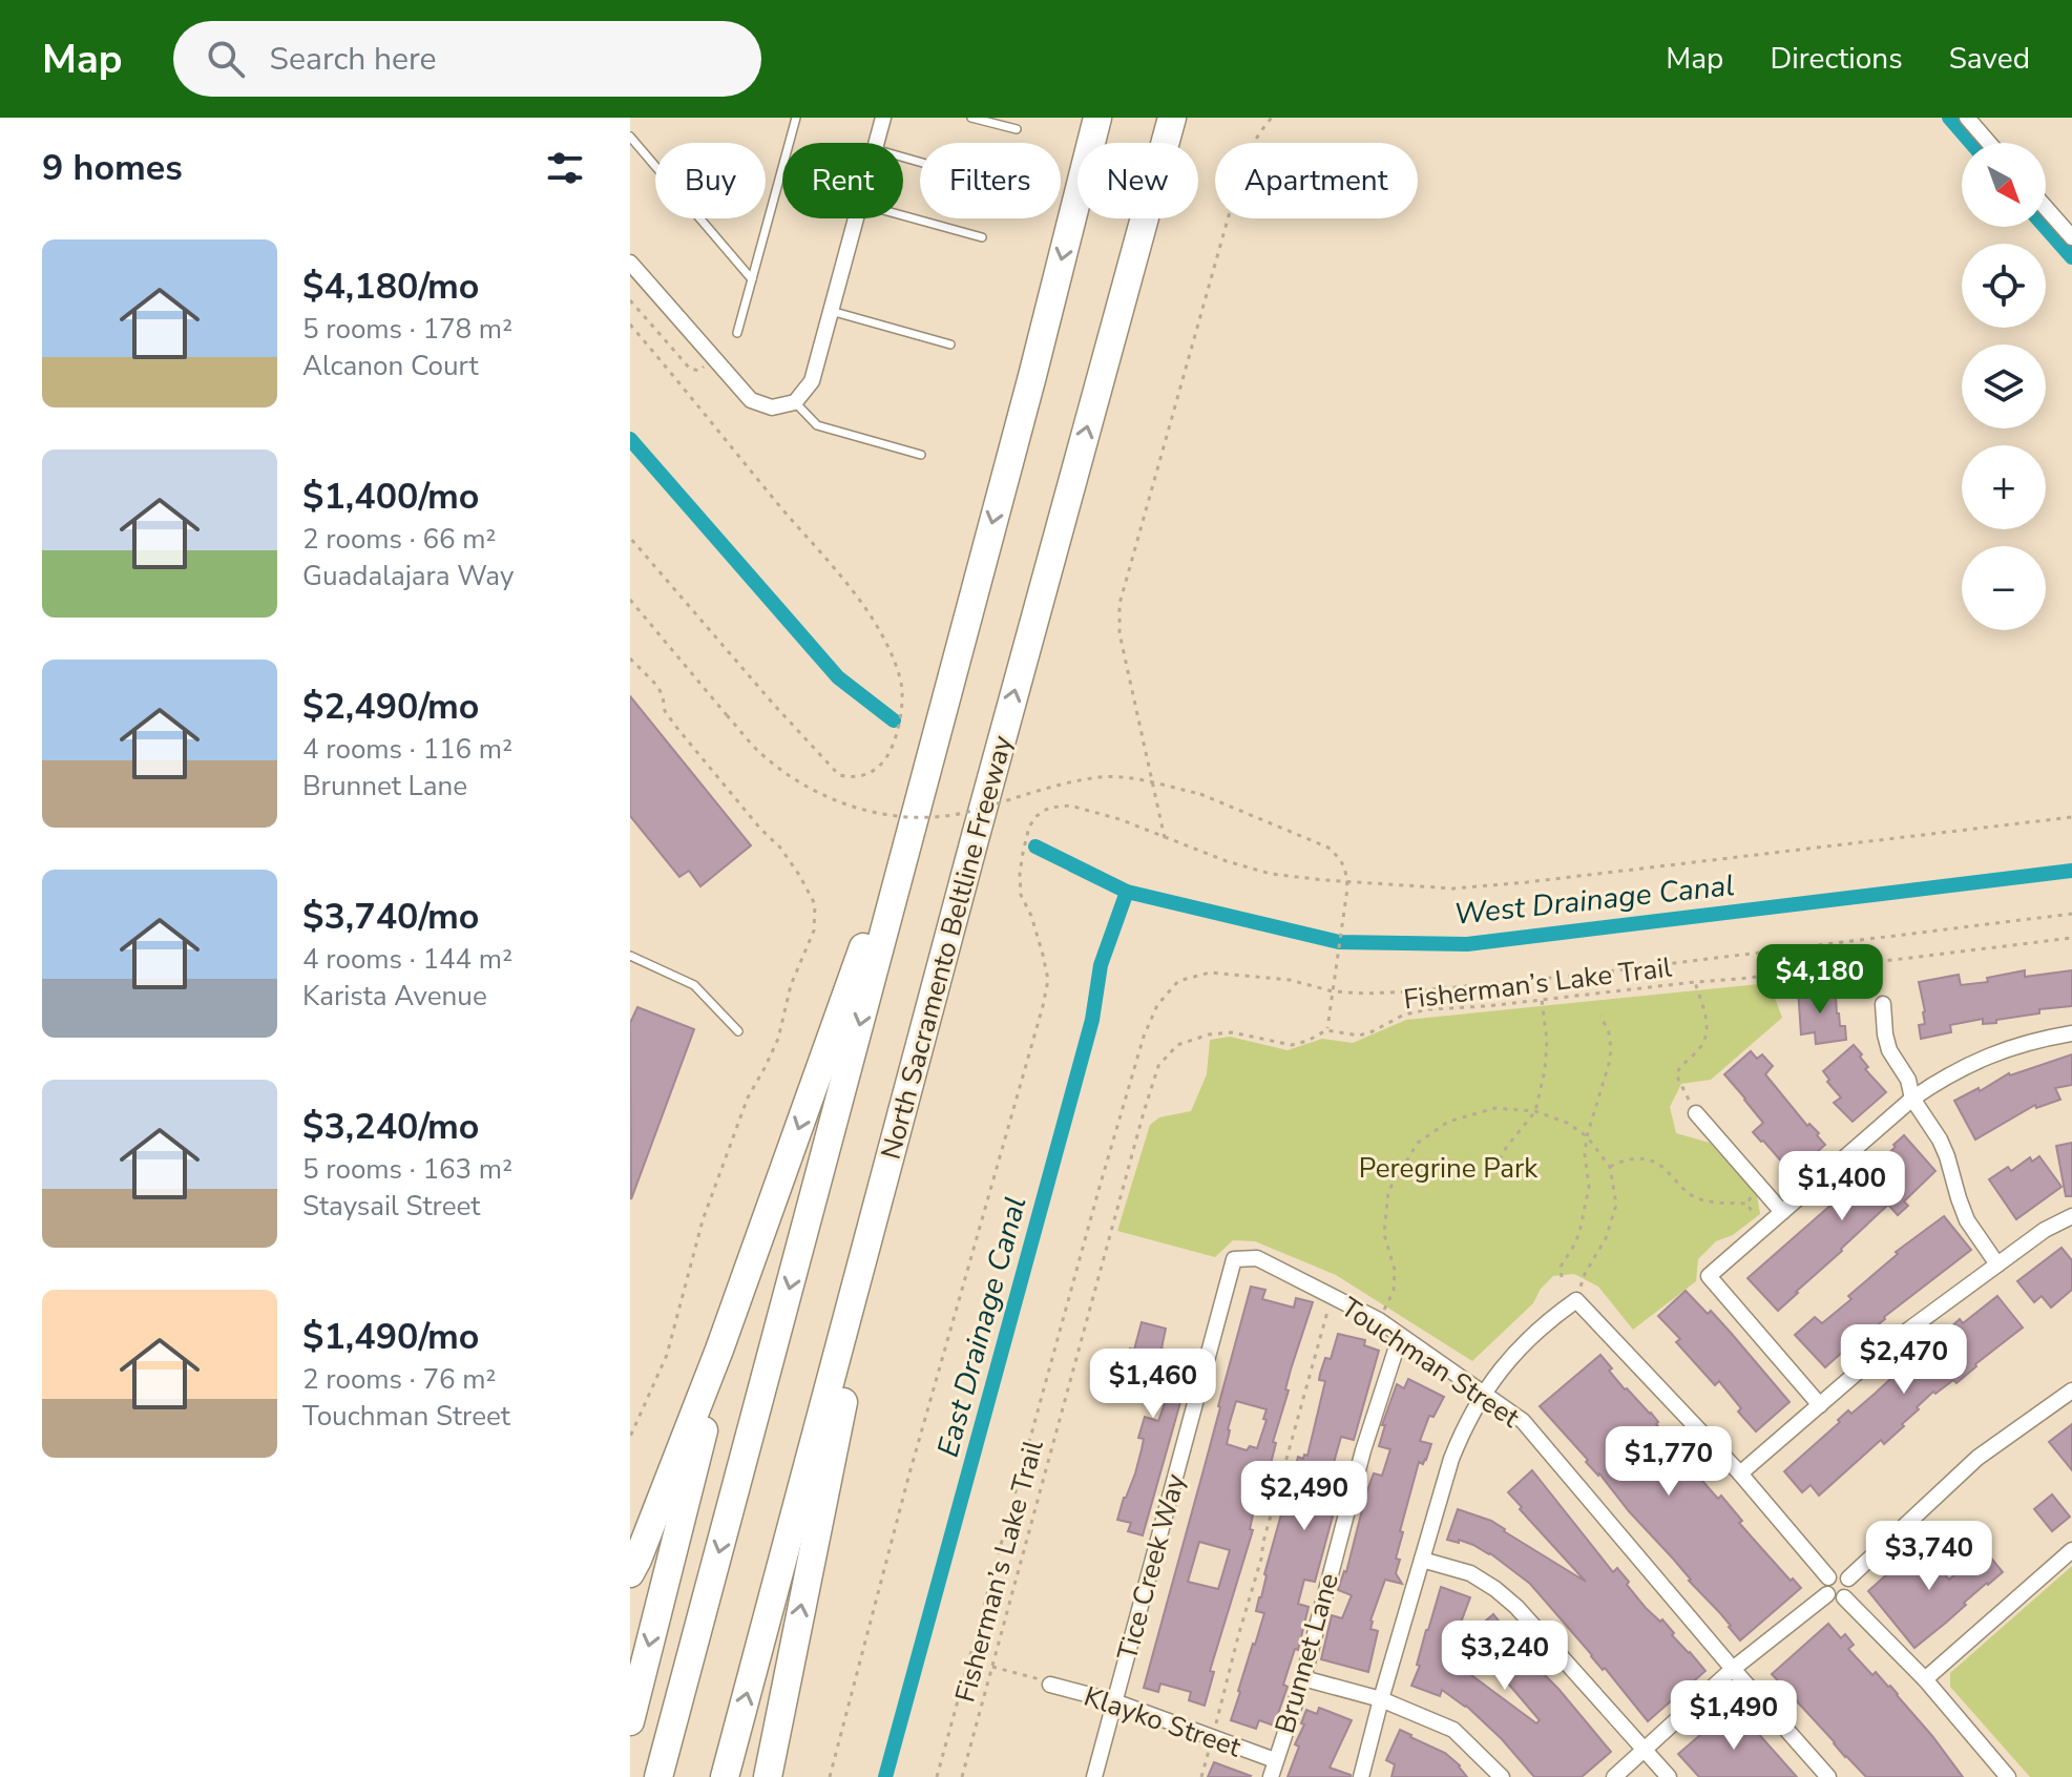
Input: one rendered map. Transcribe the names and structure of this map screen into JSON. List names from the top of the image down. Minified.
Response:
{"streets":{"highway":["North Sacramento Beltline Freeway"],"street":["Touchman Street","Tice Creek Way","Brunnet Lane","Klayko Street"],"path":["Fisherman’s Lake Trail"]},"crossings":[["Touchman Street","Tice Creek Way"],["Touchman Street","Brunnet Lane"],["Tice Creek Way","Klayko Street"],["Brunnet Lane","Klayko Street"]],"water":["West Drainage Canal","East Drainage Canal"],"parks":["Peregrine Park"],"north":"bottom right","page":{"header":"Map","search":"Search here","nav":["Map","Directions","Saved"],"heading":"9 homes","map_buttons":["+","−"],"chip":["Buy","Rent","Filters","New","Apartment"],"list":[{"name":"$4,180/mo","note":"5 rooms · 178 m² · Alcanon Court"},{"name":"$1,400/mo","note":"2 rooms · 66 m² · Guadalajara Way"},{"name":"$2,490/mo","note":"4 rooms · 116 m² · Brunnet Lane"},{"name":"$3,740/mo","note":"4 rooms · 144 m² · Karista Avenue"},{"name":"$3,240/mo","note":"5 rooms · 163 m² · Staysail Street"},{"name":"$1,490/mo","note":"2 rooms · 76 m² · Touchman Street"}],"price":["$4,180","$1,400","$2,470","$1,460","$1,770","$2,490","$3,740","$3,240","$1,490"]}}
